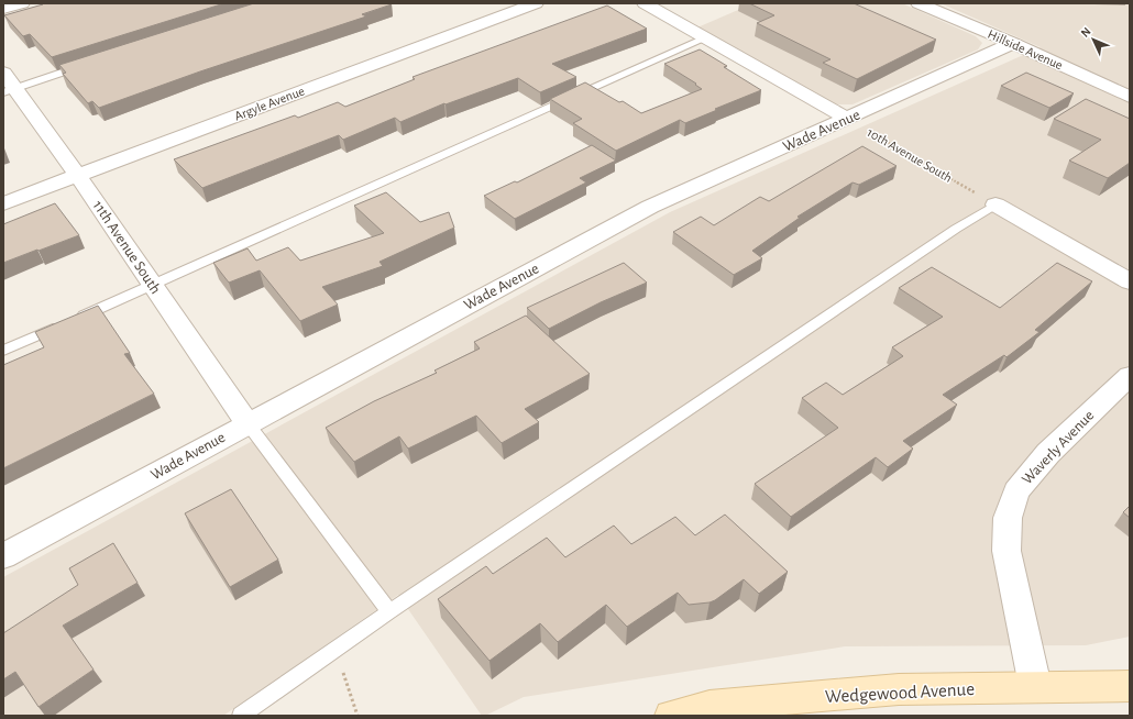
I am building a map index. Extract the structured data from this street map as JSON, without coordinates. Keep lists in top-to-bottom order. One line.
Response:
{"streets":{"main road":["Wedgewood Avenue"],"street":["Hillside Avenue","Argyle Avenue","Wade Avenue","11th Avenue South","Waverly Avenue"],"path":["10th Avenue South"]},"crossings":[["Hillside Avenue","Wade Avenue"],["Argyle Avenue","11th Avenue South"],["Wade Avenue","10th Avenue South"],["Wade Avenue","11th Avenue South"],["Waverly Avenue","Wedgewood Avenue"]],"north":"top left"}
